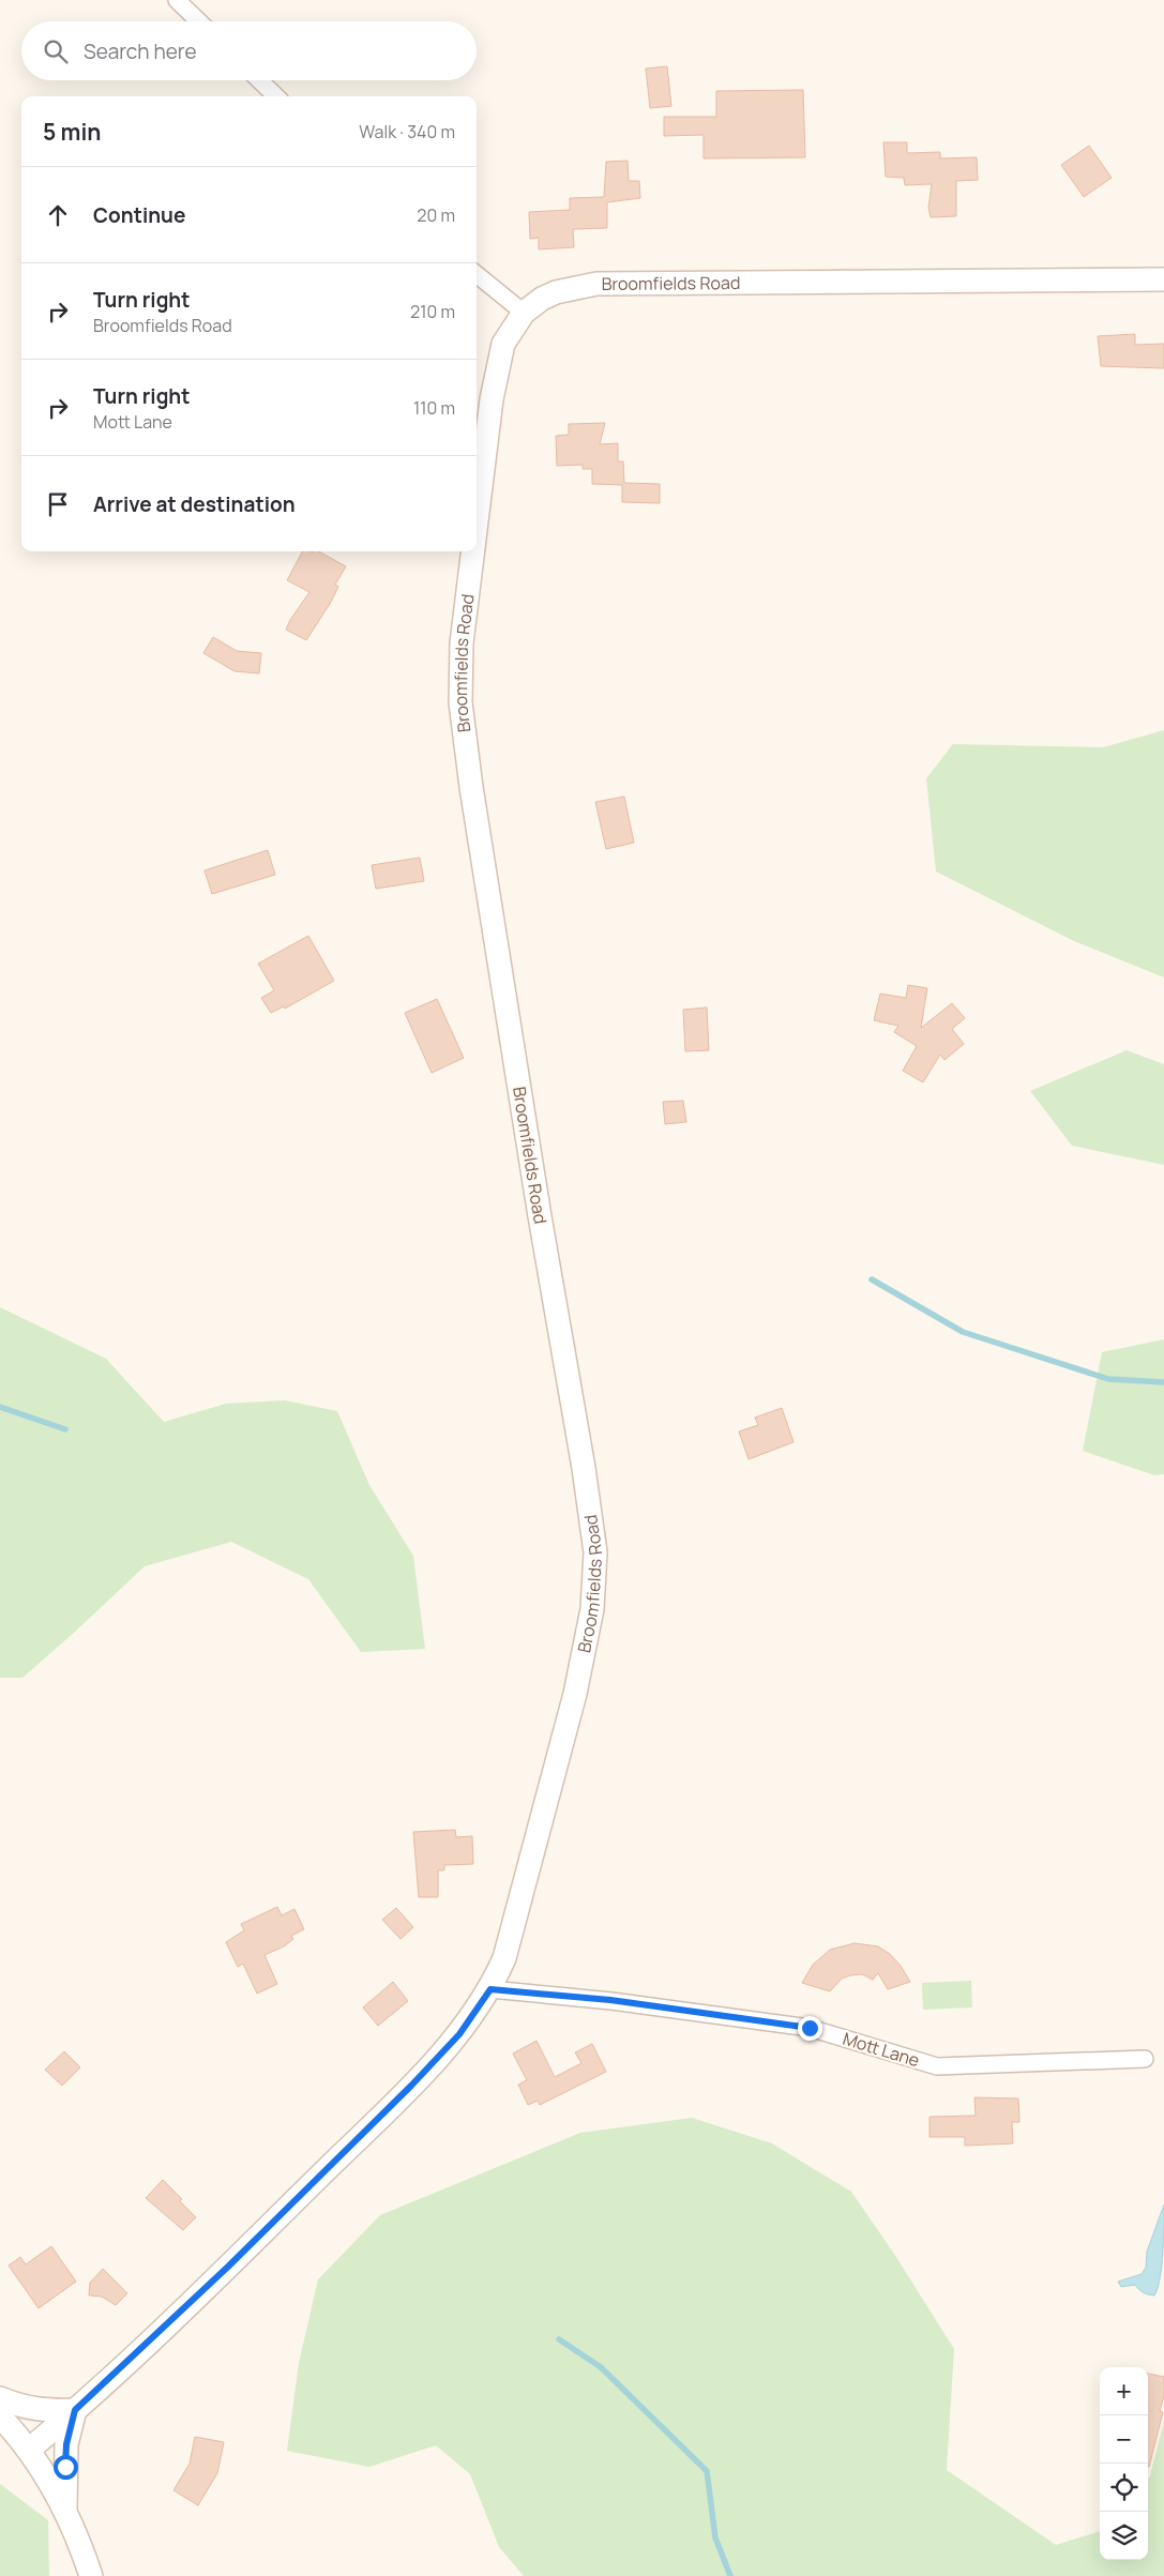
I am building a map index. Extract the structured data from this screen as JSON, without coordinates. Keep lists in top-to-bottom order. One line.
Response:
{"streets":{"street":["Broomfields Road","Mott Lane"]},"crossings":[["Broomfields Road","Mott Lane"]],"page":{"search":"Search here","heading":["5 min","Walk · 340 m"],"list":[["Continue","20 m"],["Turn right","Broomfields Road","210 m"],["Turn right","Mott Lane","110 m"],"Arrive at destination"],"map_buttons":["+","−"]}}
